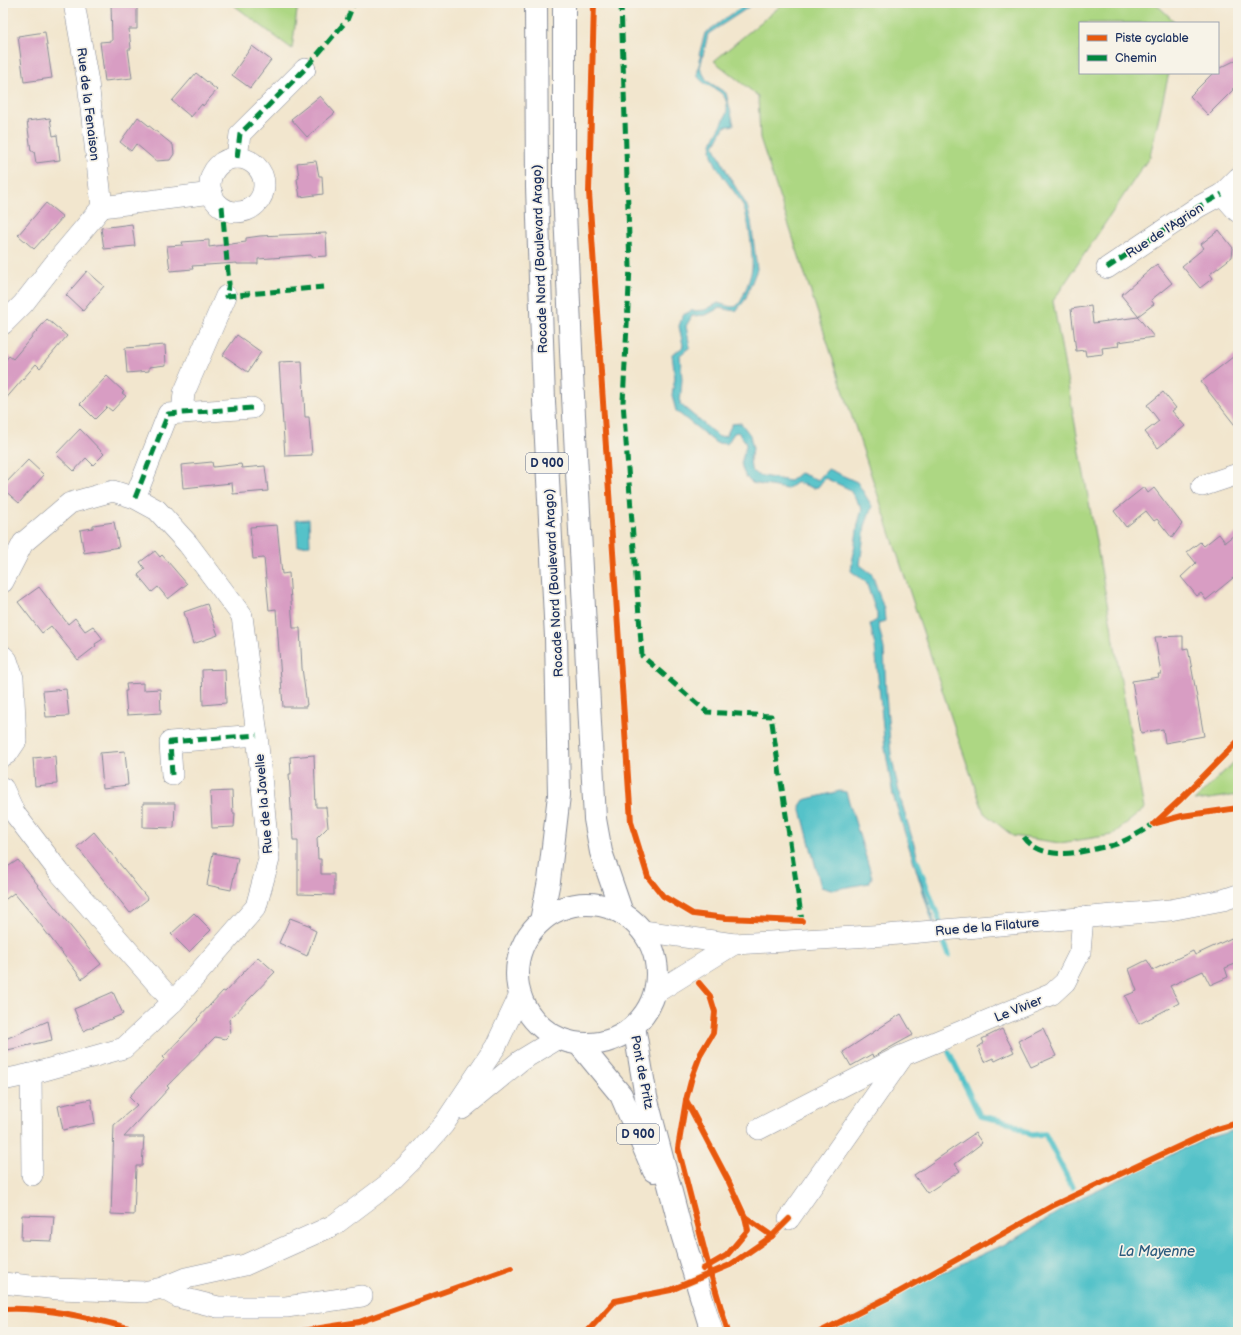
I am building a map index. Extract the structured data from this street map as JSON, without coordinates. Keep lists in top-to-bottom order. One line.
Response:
{"streets":{"main road":["Rocade Nord (Boulevard Arago)","D 900","Pont de Pritz"],"street":["Rue de la Fenaison","Rue de l'Agrion","Rue de la Javelle","Rue de la Filature","Le Vivier"]},"crossings":[["Rocade Nord (Boulevard Arago)","D 900"],["Rocade Nord (Boulevard Arago)","Rue de la Filature"],["Rocade Nord (Boulevard Arago)","Pont de Pritz"],["D 900","Rue de la Filature"],["D 900","Pont de Pritz"],["Rue de la Filature","Le Vivier"],["Rue de la Filature","Pont de Pritz"]],"water":["La Mayenne"],"legend":["Piste cyclable","Chemin"]}
